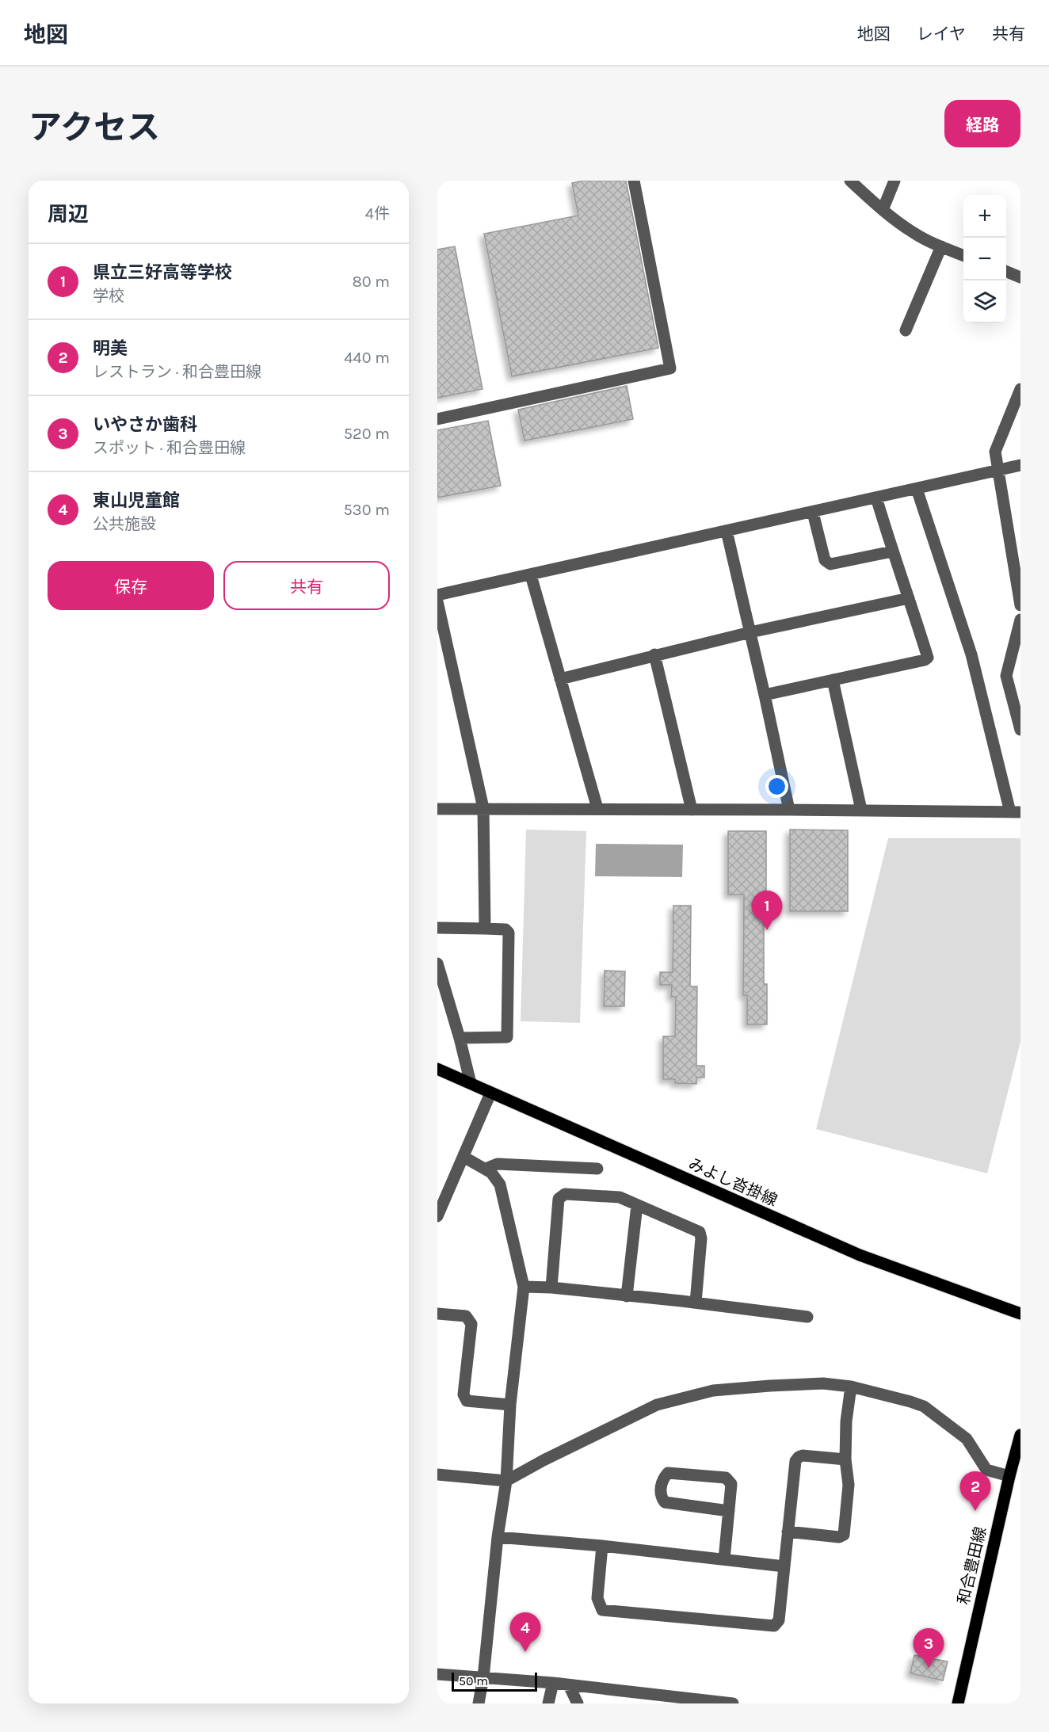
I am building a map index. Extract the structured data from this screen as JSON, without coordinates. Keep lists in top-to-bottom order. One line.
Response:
{"streets":{"main road":["みよし沓掛線","和合豊田線"]},"scale_bar":"50 m","page":{"header":"地図","nav":["地図","レイヤ","共有"],"title":"アクセス","buttons":["経路",["保存","共有"]],"heading":["周辺","4件"],"map_buttons":["+","−"],"list":[{"mark":"1","name":"県立三好高等学校","note":"学校","value":"80 m"},{"mark":"2","name":"明美","note":"レストラン · 和合豊田線","value":"440 m"},{"mark":"3","name":"いやさか歯科","note":"スポット · 和合豊田線","value":"520 m"},{"mark":"4","name":"東山児童館","note":"公共施設","value":"530 m"}],"pins":["1","2","4","3"],"scale":"50 m"}}
